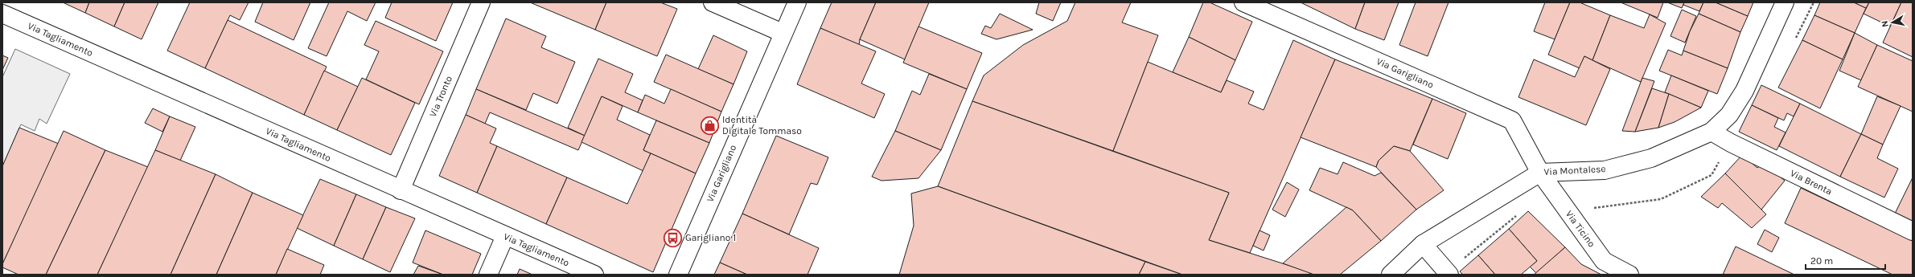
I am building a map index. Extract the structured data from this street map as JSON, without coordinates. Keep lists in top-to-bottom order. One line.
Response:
{"streets":{"street":["Via Tagliamento","Via Garigliano","Via Tronto","Via Montalese","Via Brenta","Via Ticino"]},"crossings":[["Via Tagliamento","Via Tronto"],["Via Garigliano","Via Montalese"],["Via Garigliano","Via Ticino"],["Via Montalese","Via Brenta"],["Via Montalese","Via Ticino"]],"places":{"shop":["Identità Digitale Tommaso"],"bus stop":["Garigliano 1"]},"scale_bar":"20 m","north":"left"}
